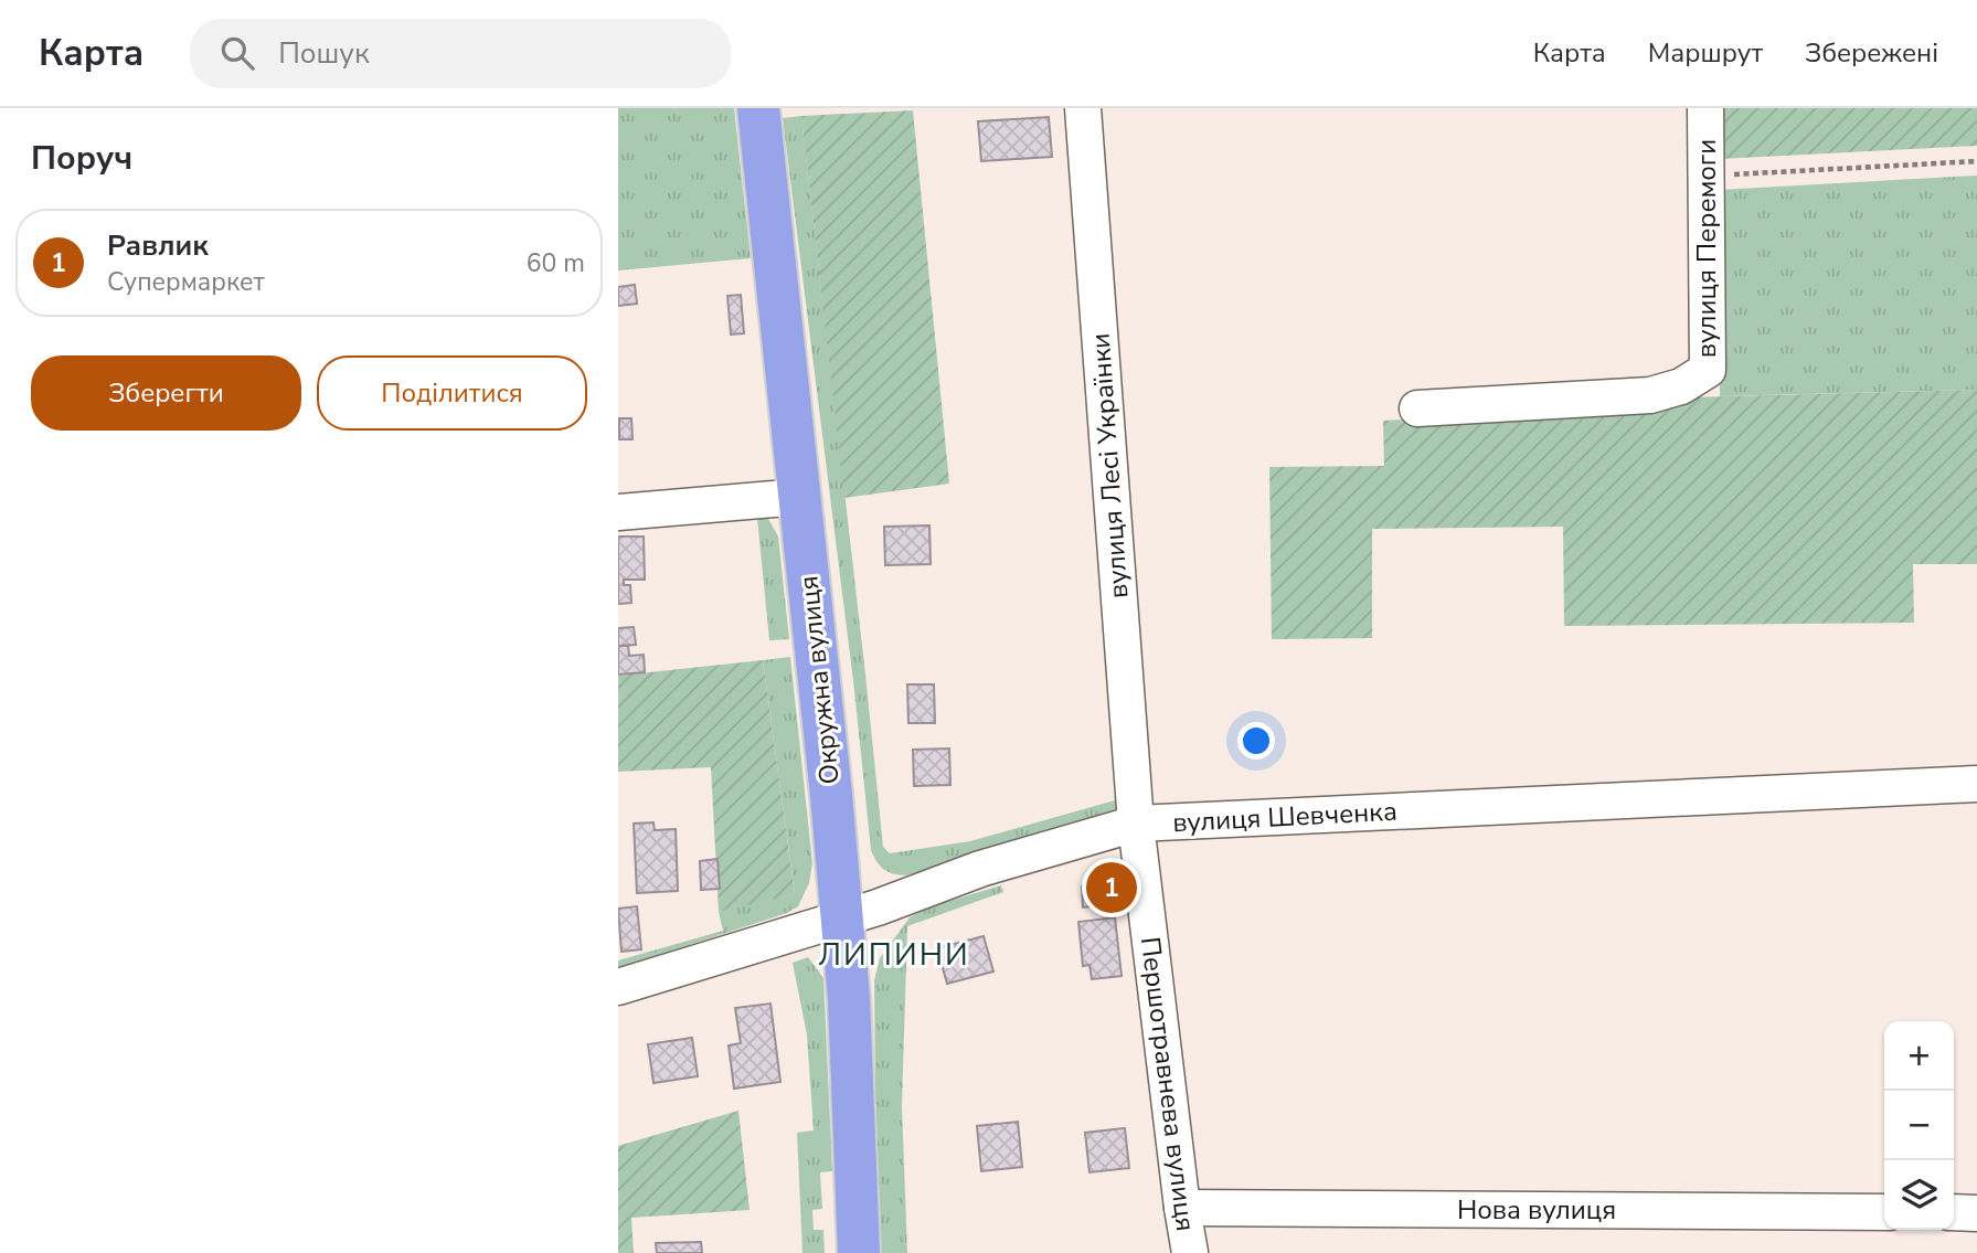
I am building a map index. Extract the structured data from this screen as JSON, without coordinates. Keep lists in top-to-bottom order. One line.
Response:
{"streets":{"highway":["Окружна вулиця"],"street":["вулиця Перемоги","вулиця Лесі Українки","вулиця Шевченка","Першотравнева вулиця","Нова вулиця"]},"crossings":[["вулиця Лесі Українки","вулиця Шевченка"],["вулиця Лесі Українки","Першотравнева вулиця"],["Окружна вулиця","вулиця Шевченка"],["вулиця Шевченка","Першотравнева вулиця"],["Першотравнева вулиця","Нова вулиця"]],"districts":["ЛИПИНИ"],"page":{"header":"Карта","search":"Пошук","nav":["Карта","Маршрут","Збережені"],"heading":"Поруч","list":[{"mark":"1","name":"Равлик","note":"Супермаркет","value":"60 m"}],"buttons":["Зберегти","Поділитися"],"pins":"1","map_buttons":["+","−"]}}
